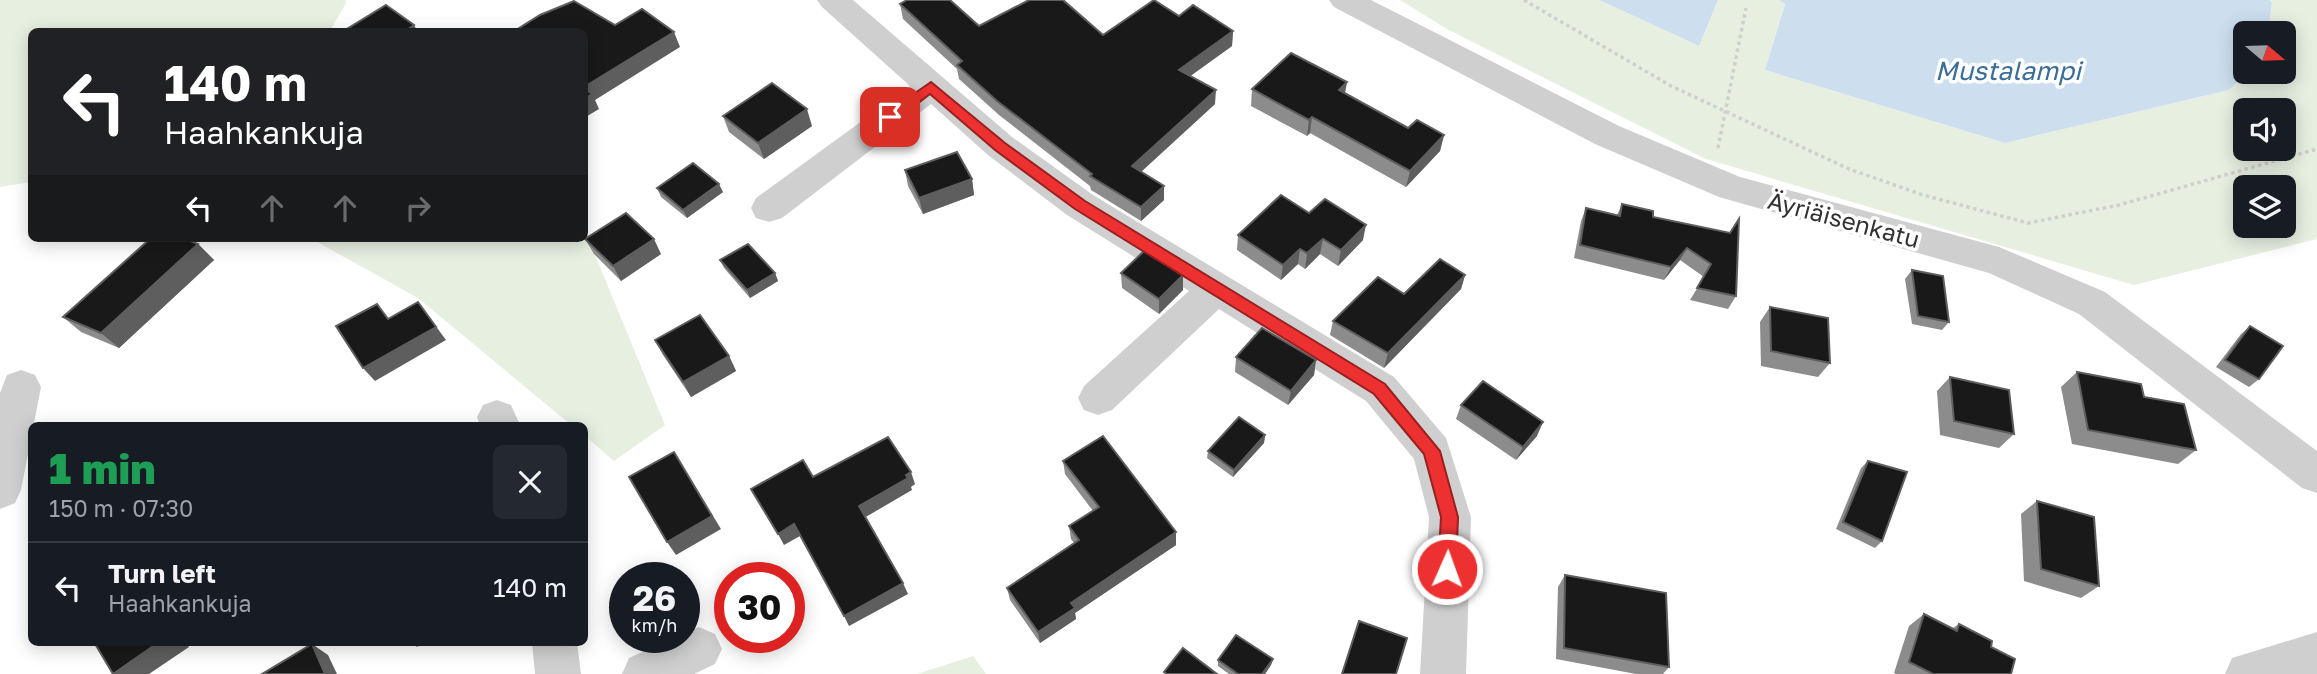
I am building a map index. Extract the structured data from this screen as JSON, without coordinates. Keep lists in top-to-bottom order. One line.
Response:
{"streets":{"street":["Äyriäisenkatu"]},"water":["Mustalampi"],"north":"right","page":{"turn":["140 m","Haahkankuja"],"heading":["1 min","150 m · 07:30"],"list":[{"name":"Turn left","note":"Haahkankuja","value":"140 m"}],"speed":"26 km/h","limit":"30"}}
